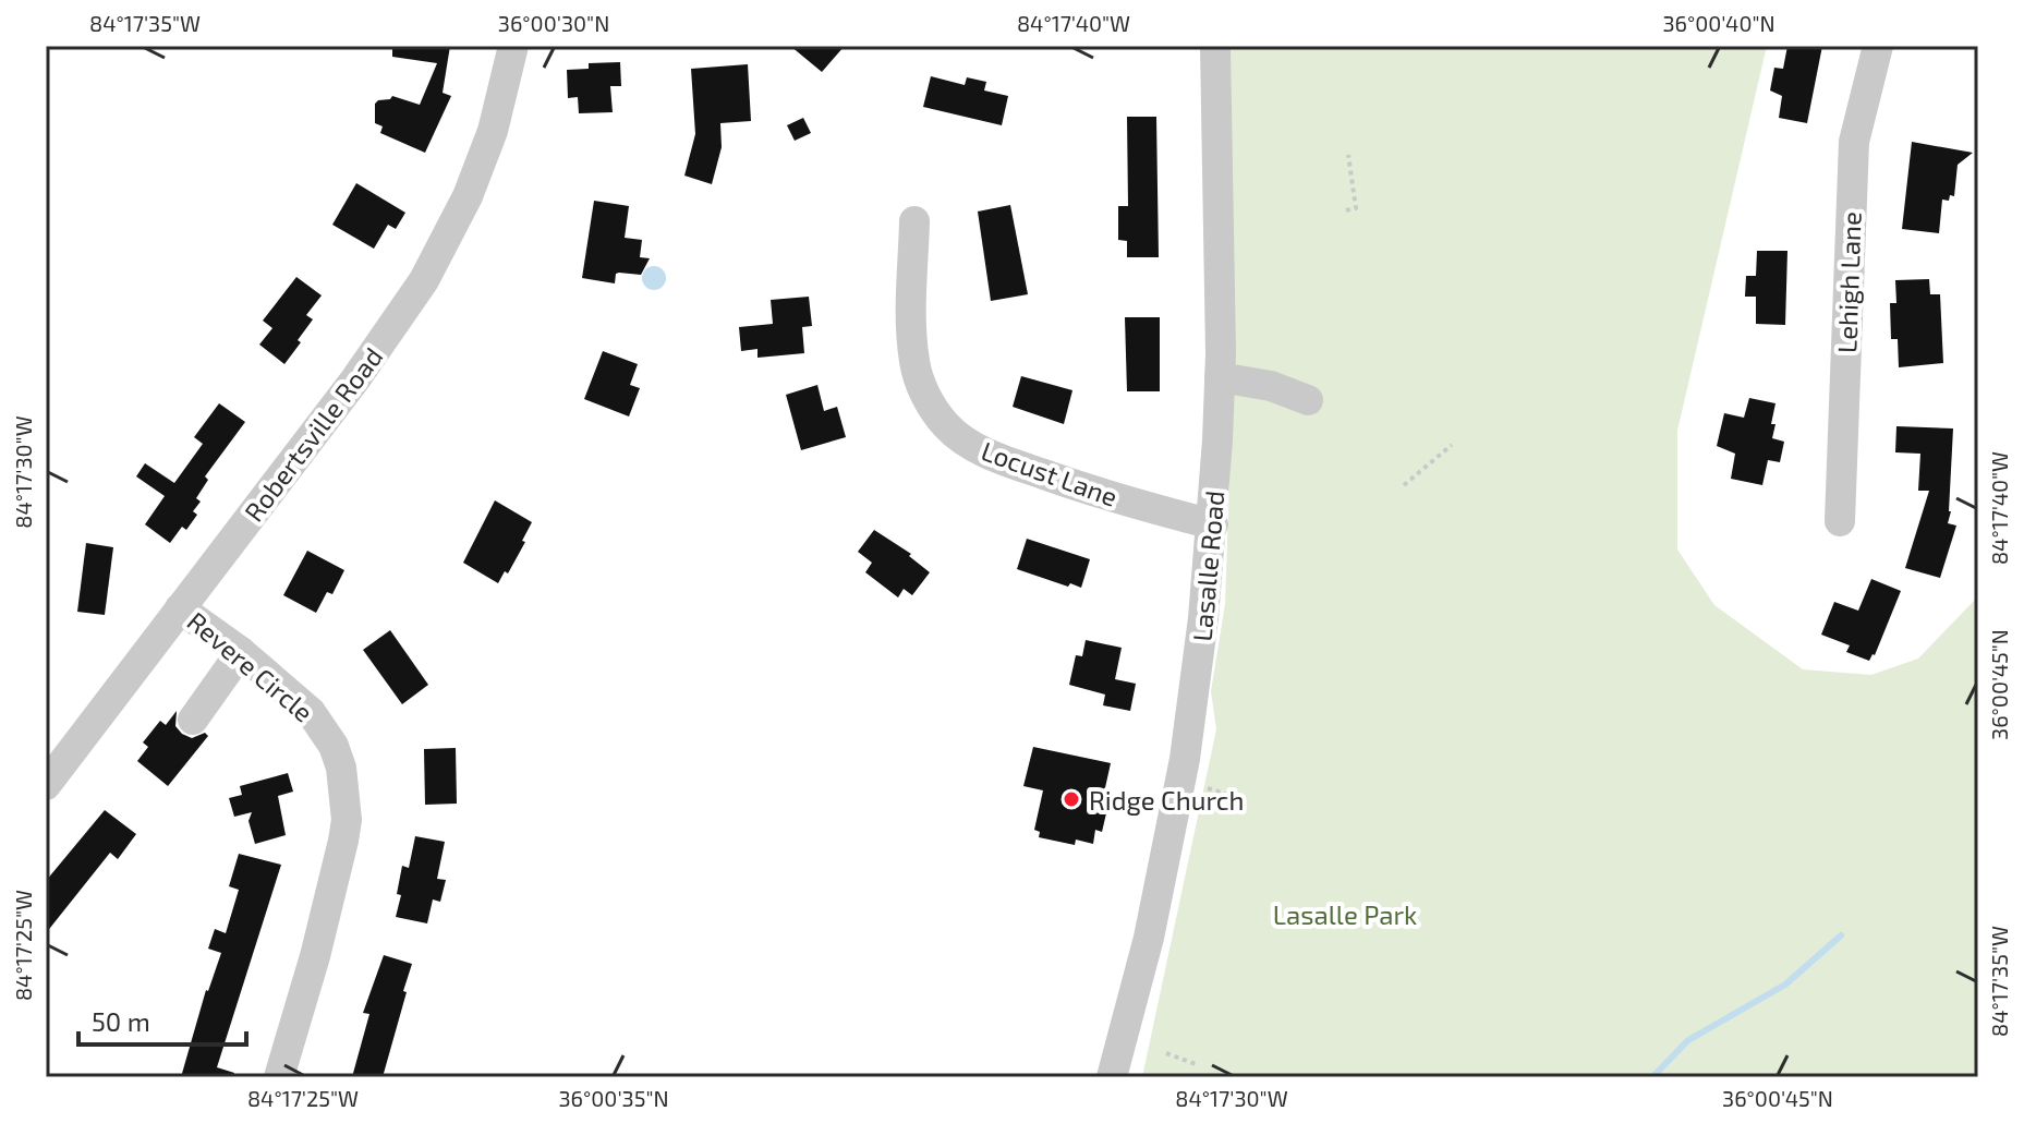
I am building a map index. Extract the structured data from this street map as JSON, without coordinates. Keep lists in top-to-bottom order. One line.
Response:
{"streets":{"street":["Lehigh Lane","Robertsville Road","Locust Lane","Lasalle Road","Revere Circle"]},"crossings":[["Robertsville Road","Revere Circle"],["Locust Lane","Lasalle Road"]],"parks":["Lasalle Park"],"places":["Ridge Church"],"scale_bar":"50 m","coordinates":["84°17'35\"W","36°00'30\"N","84°17'40\"W","36°00'40\"N","84°17'30\"W","36°00'45\"N","84°17'25\"W","36°00'35\"N"]}
